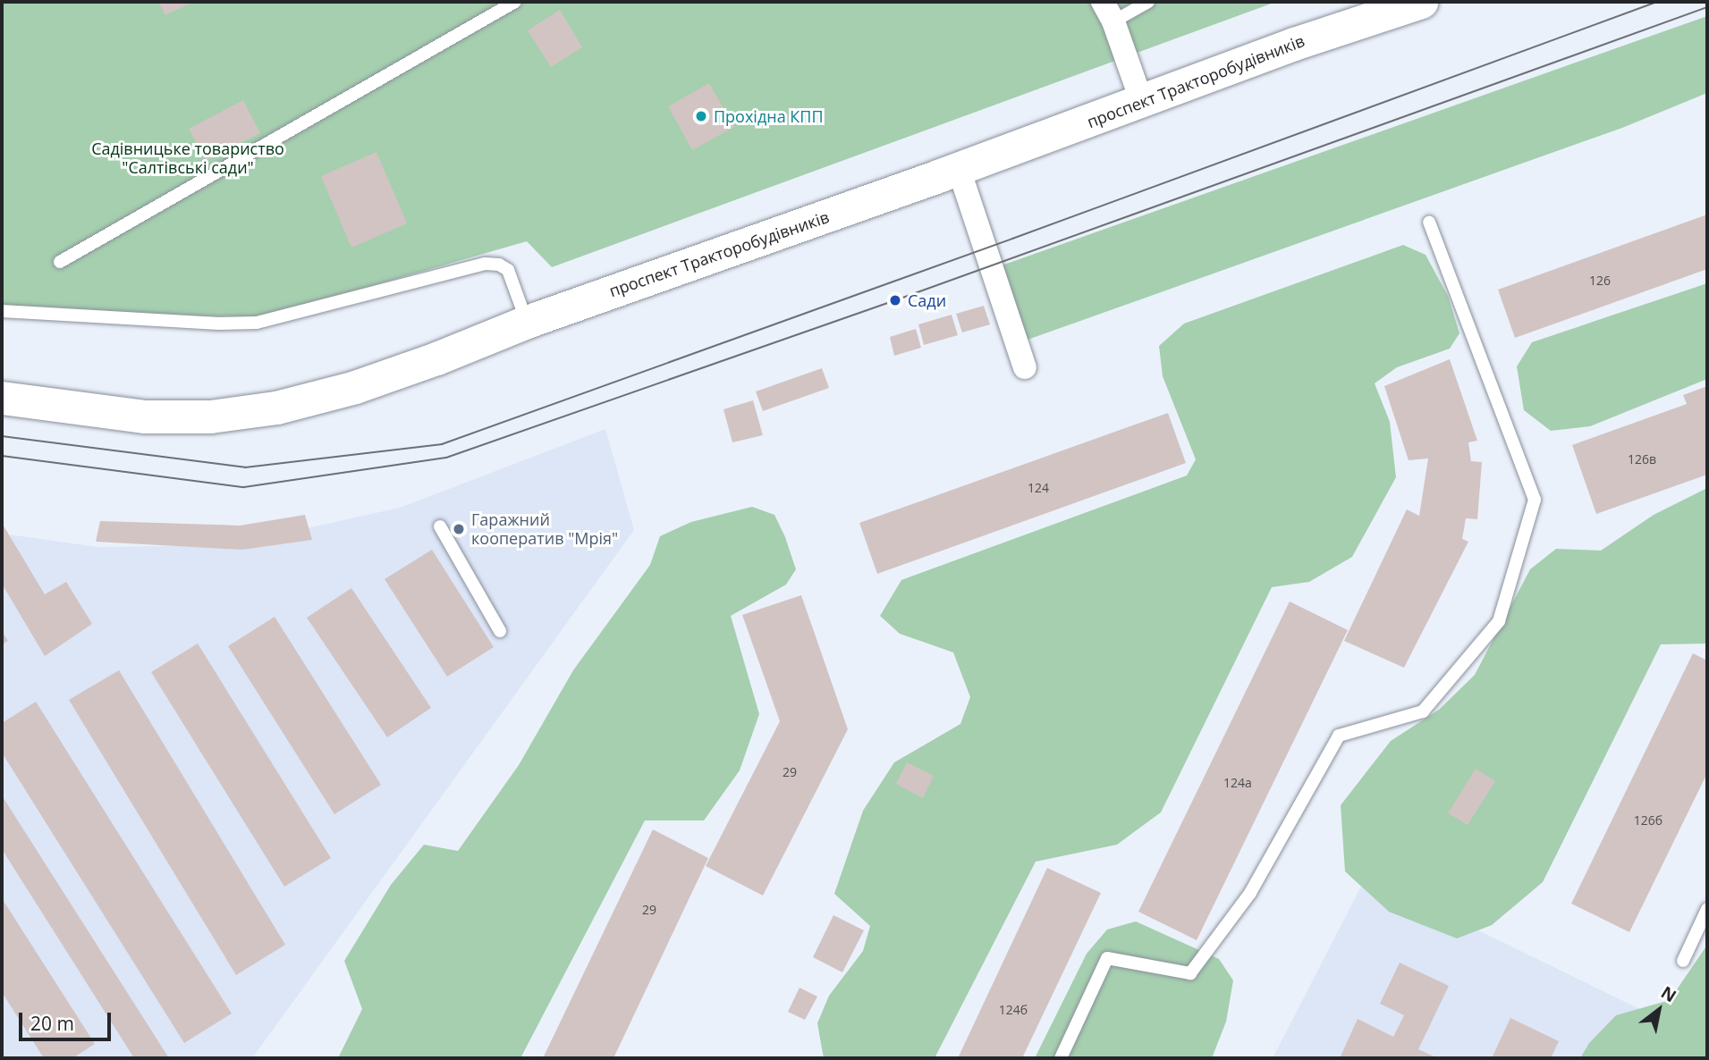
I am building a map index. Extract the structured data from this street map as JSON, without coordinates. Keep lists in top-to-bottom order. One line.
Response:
{"streets":{"main road":["проспект Тракторобудівників"]},"parks":["Садівницьке товариство \"Салтівські сади\""],"places":["Прохідна КПП","Сади","Гаражний кооператив \"Мрія\""],"house_numbers":["126","126в","124","29","124а","126б","29","124б"],"scale_bar":"20 m","north":"top right"}
